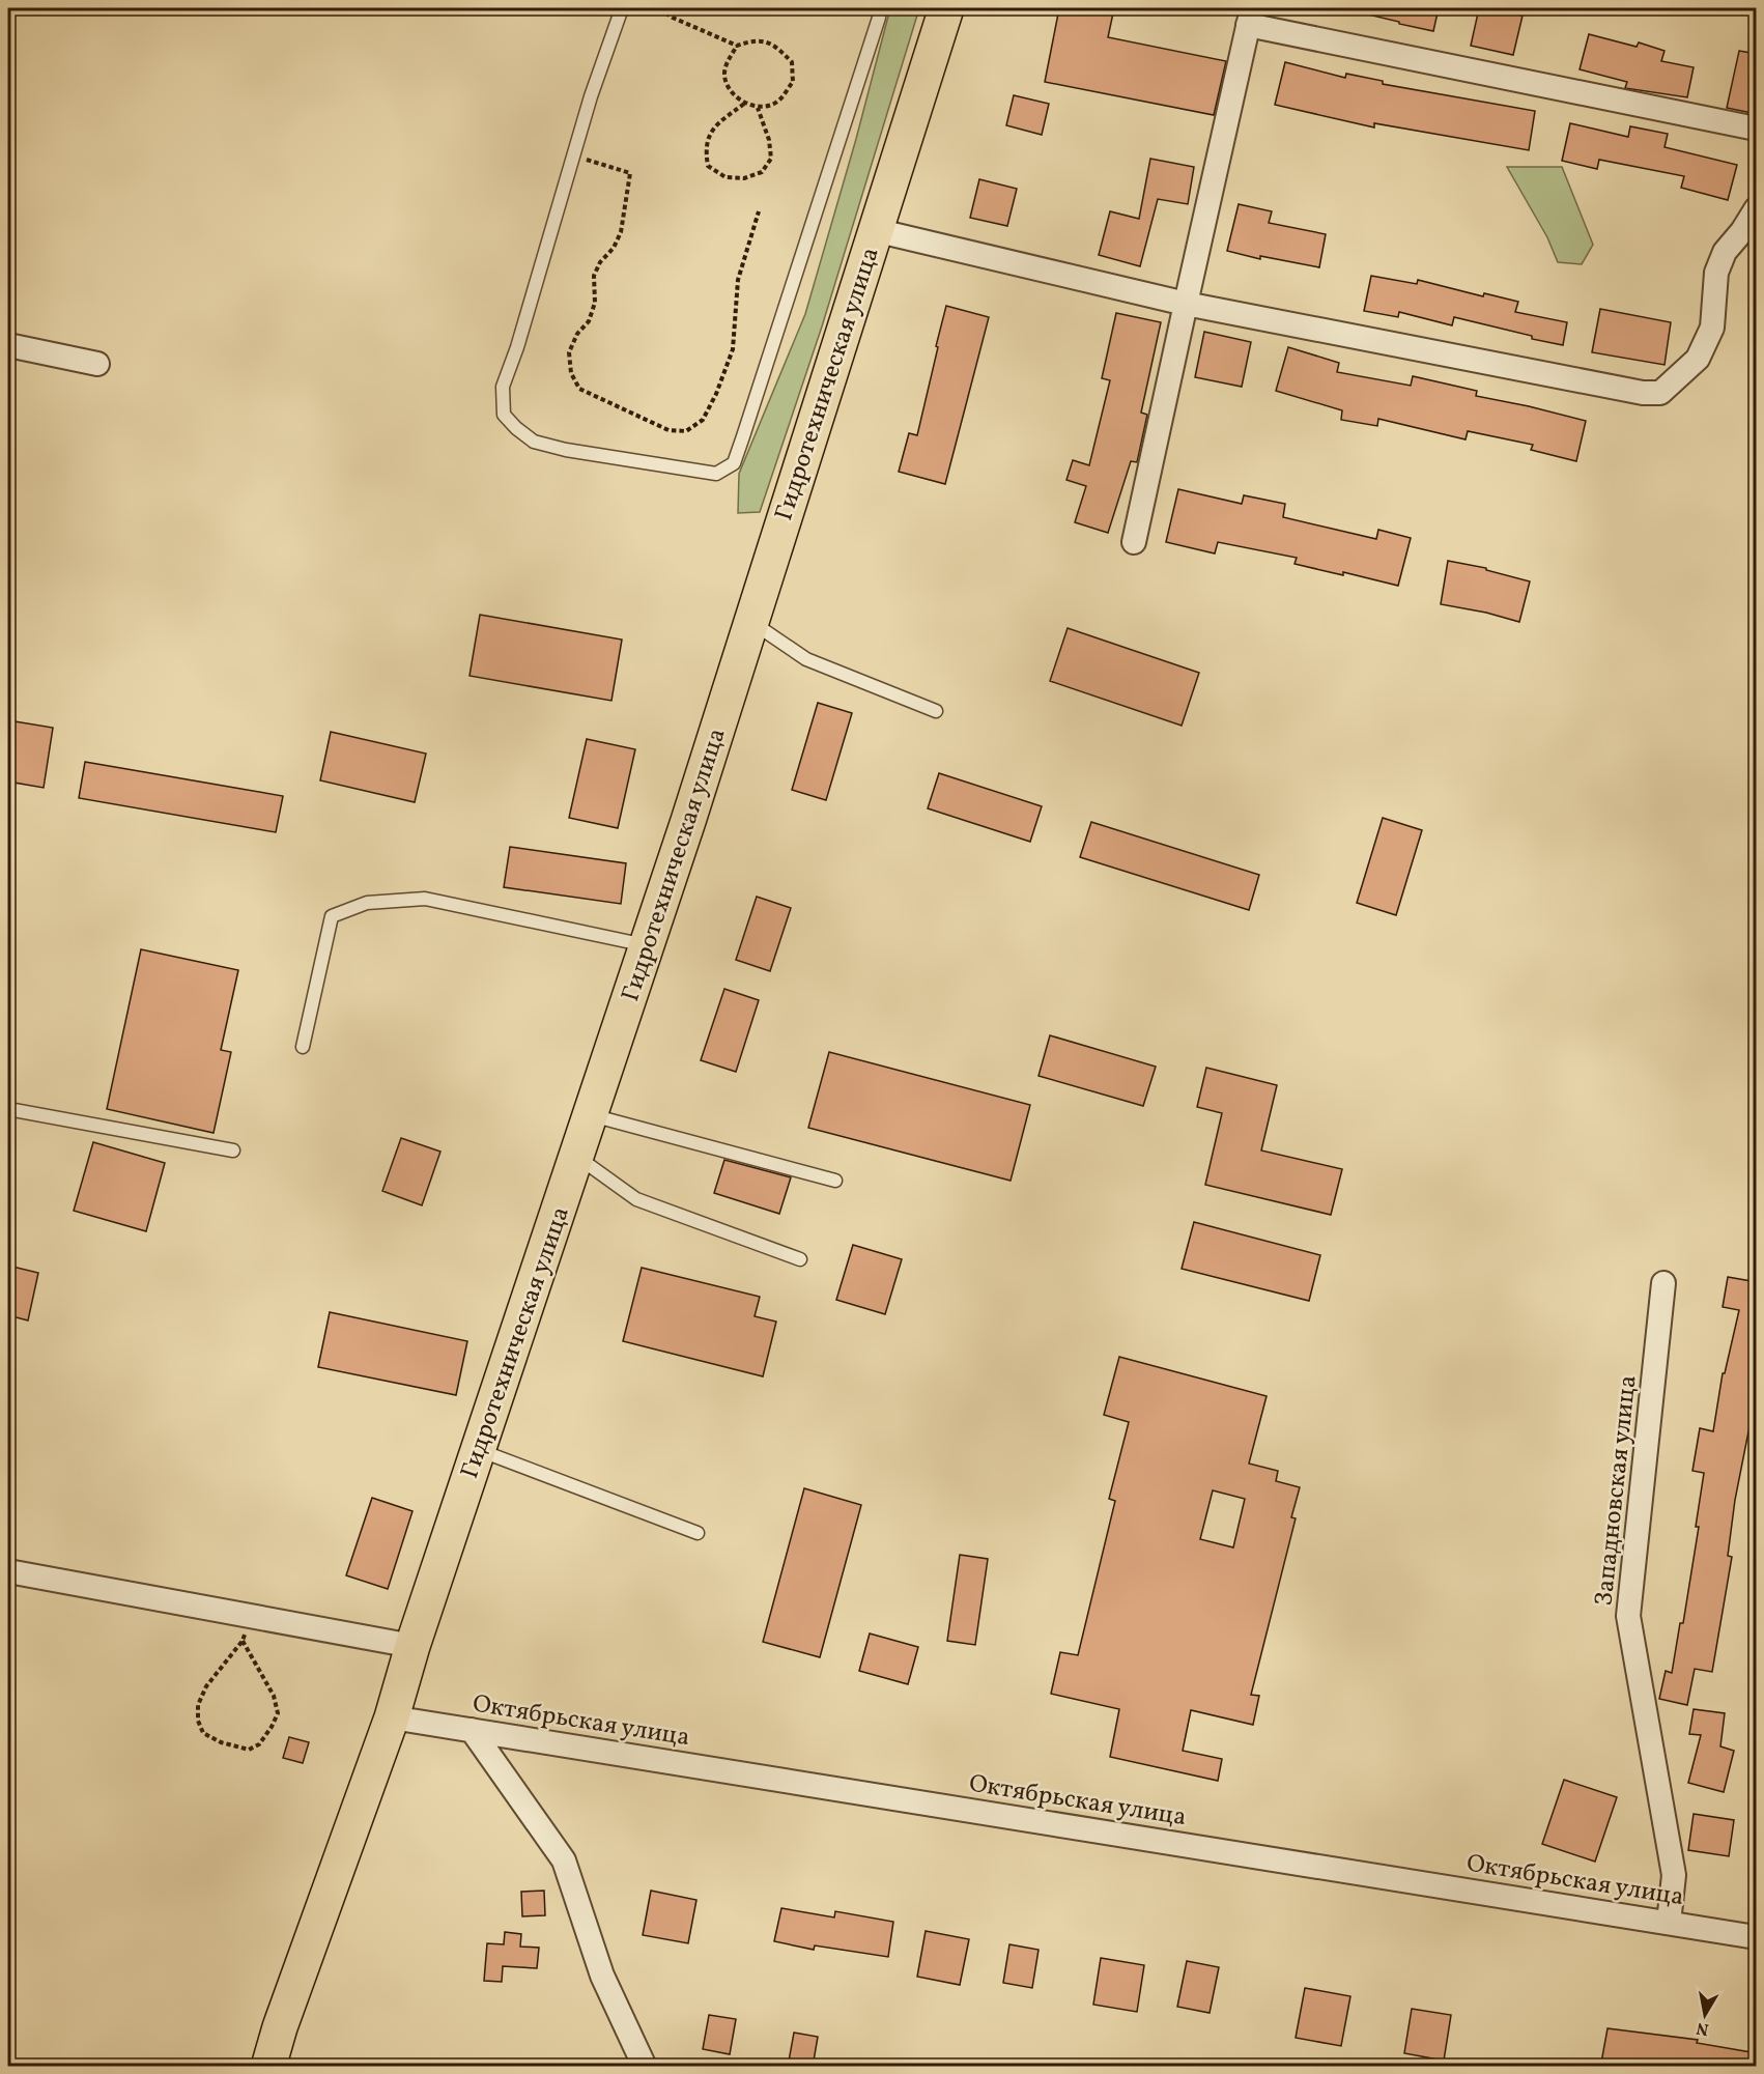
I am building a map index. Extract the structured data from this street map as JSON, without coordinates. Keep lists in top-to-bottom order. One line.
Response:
{"streets":{"main road":["Гидротехническая улица"],"street":["Западновская улица","Октябрьская улица"]},"crossings":[["Гидротехническая улица","Октябрьская улица"],["Западновская улица","Октябрьская улица"]],"north":"bottom"}
